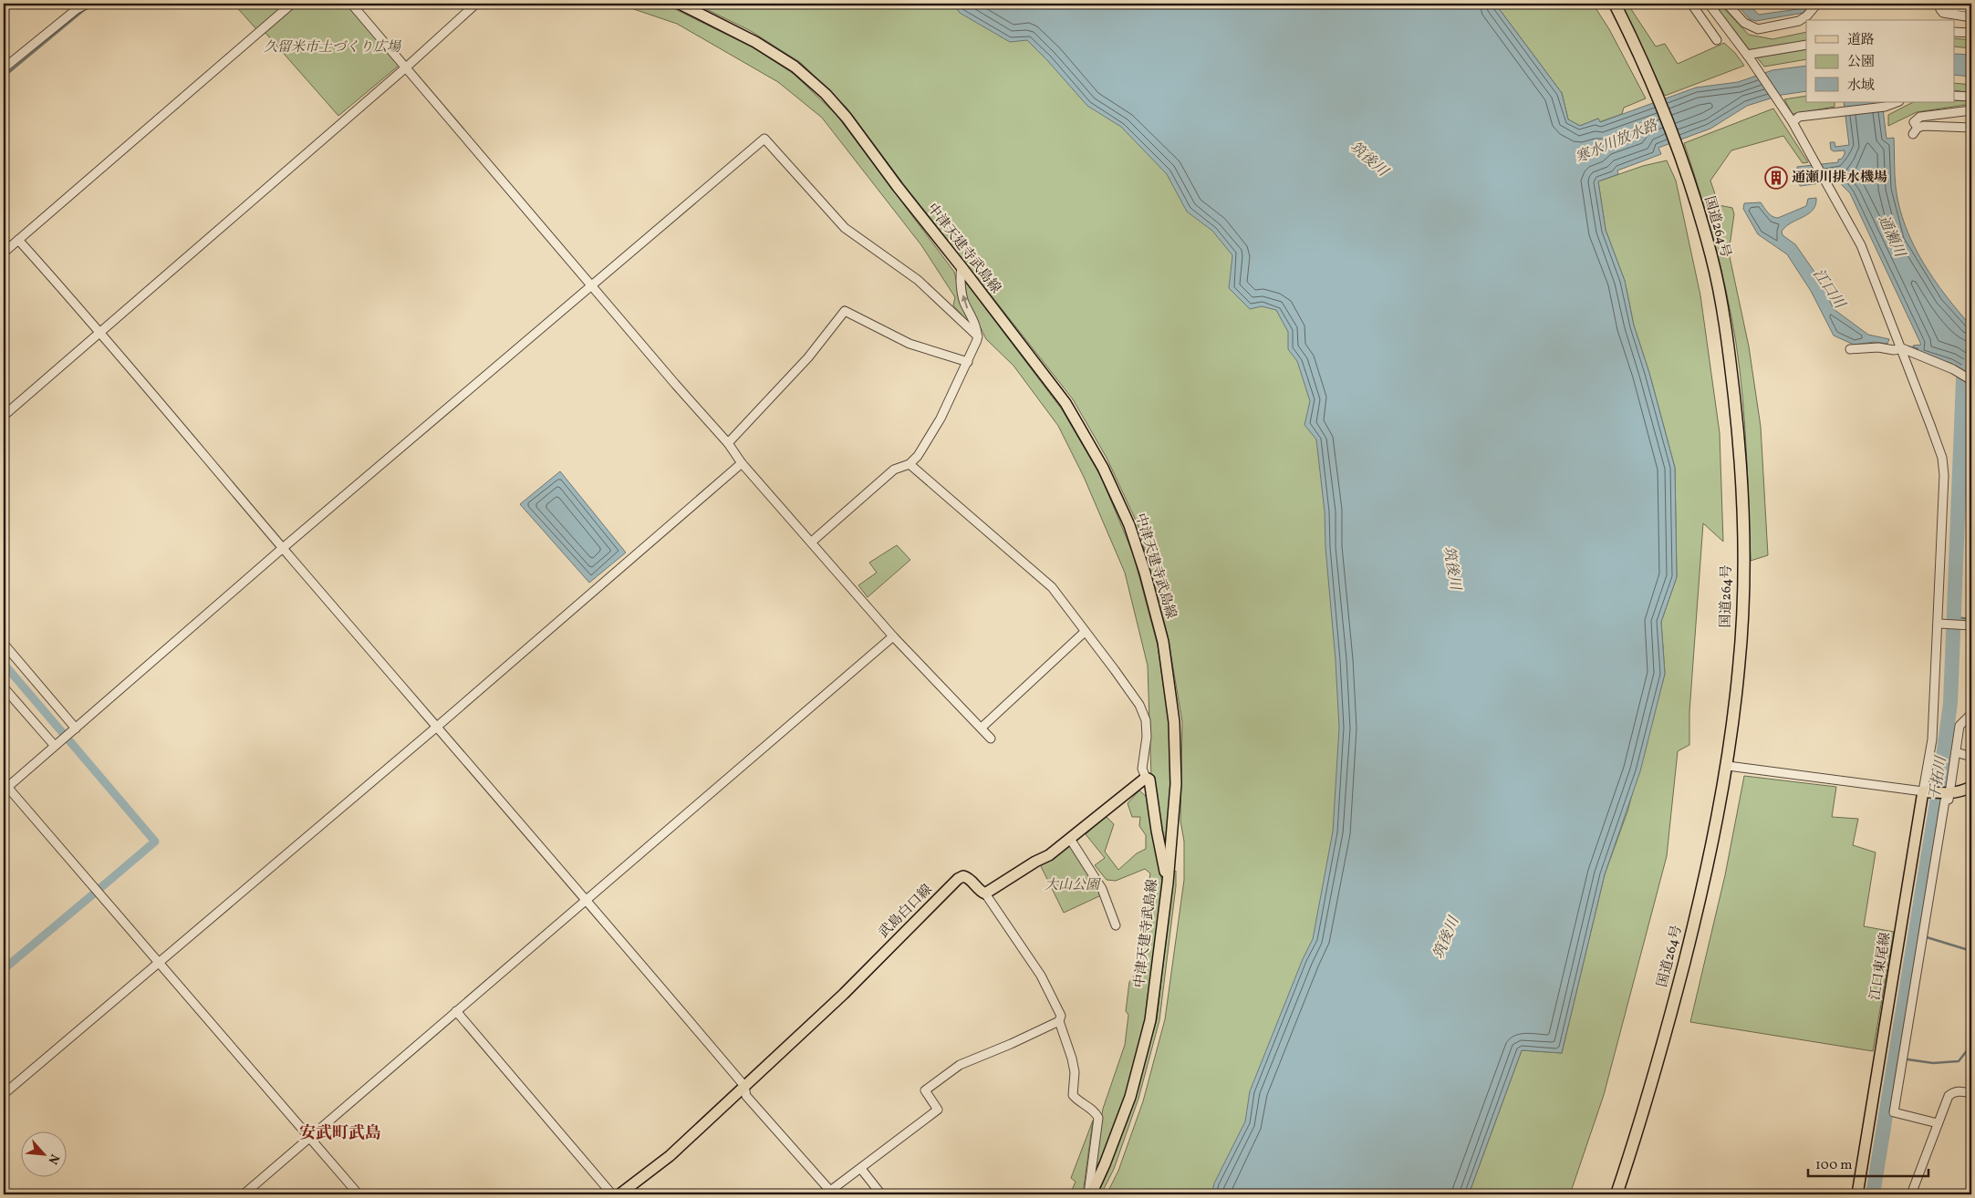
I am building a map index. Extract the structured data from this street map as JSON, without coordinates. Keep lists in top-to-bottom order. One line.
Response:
{"streets":{"highway":["国道264号"],"main road":["中津天建寺武島線","武島白口線","江口東尾線"]},"districts":["安武町武島"],"water":["寒水川放水路","筑後川","通瀬川","江口川","干拓川"],"parks":["久留米市土づくり広場","大山公園"],"places":{"building":["通瀬川排水機場"]},"legend":["道路","公園","水域"],"scale_bar":"100 m","north":"bottom right"}
